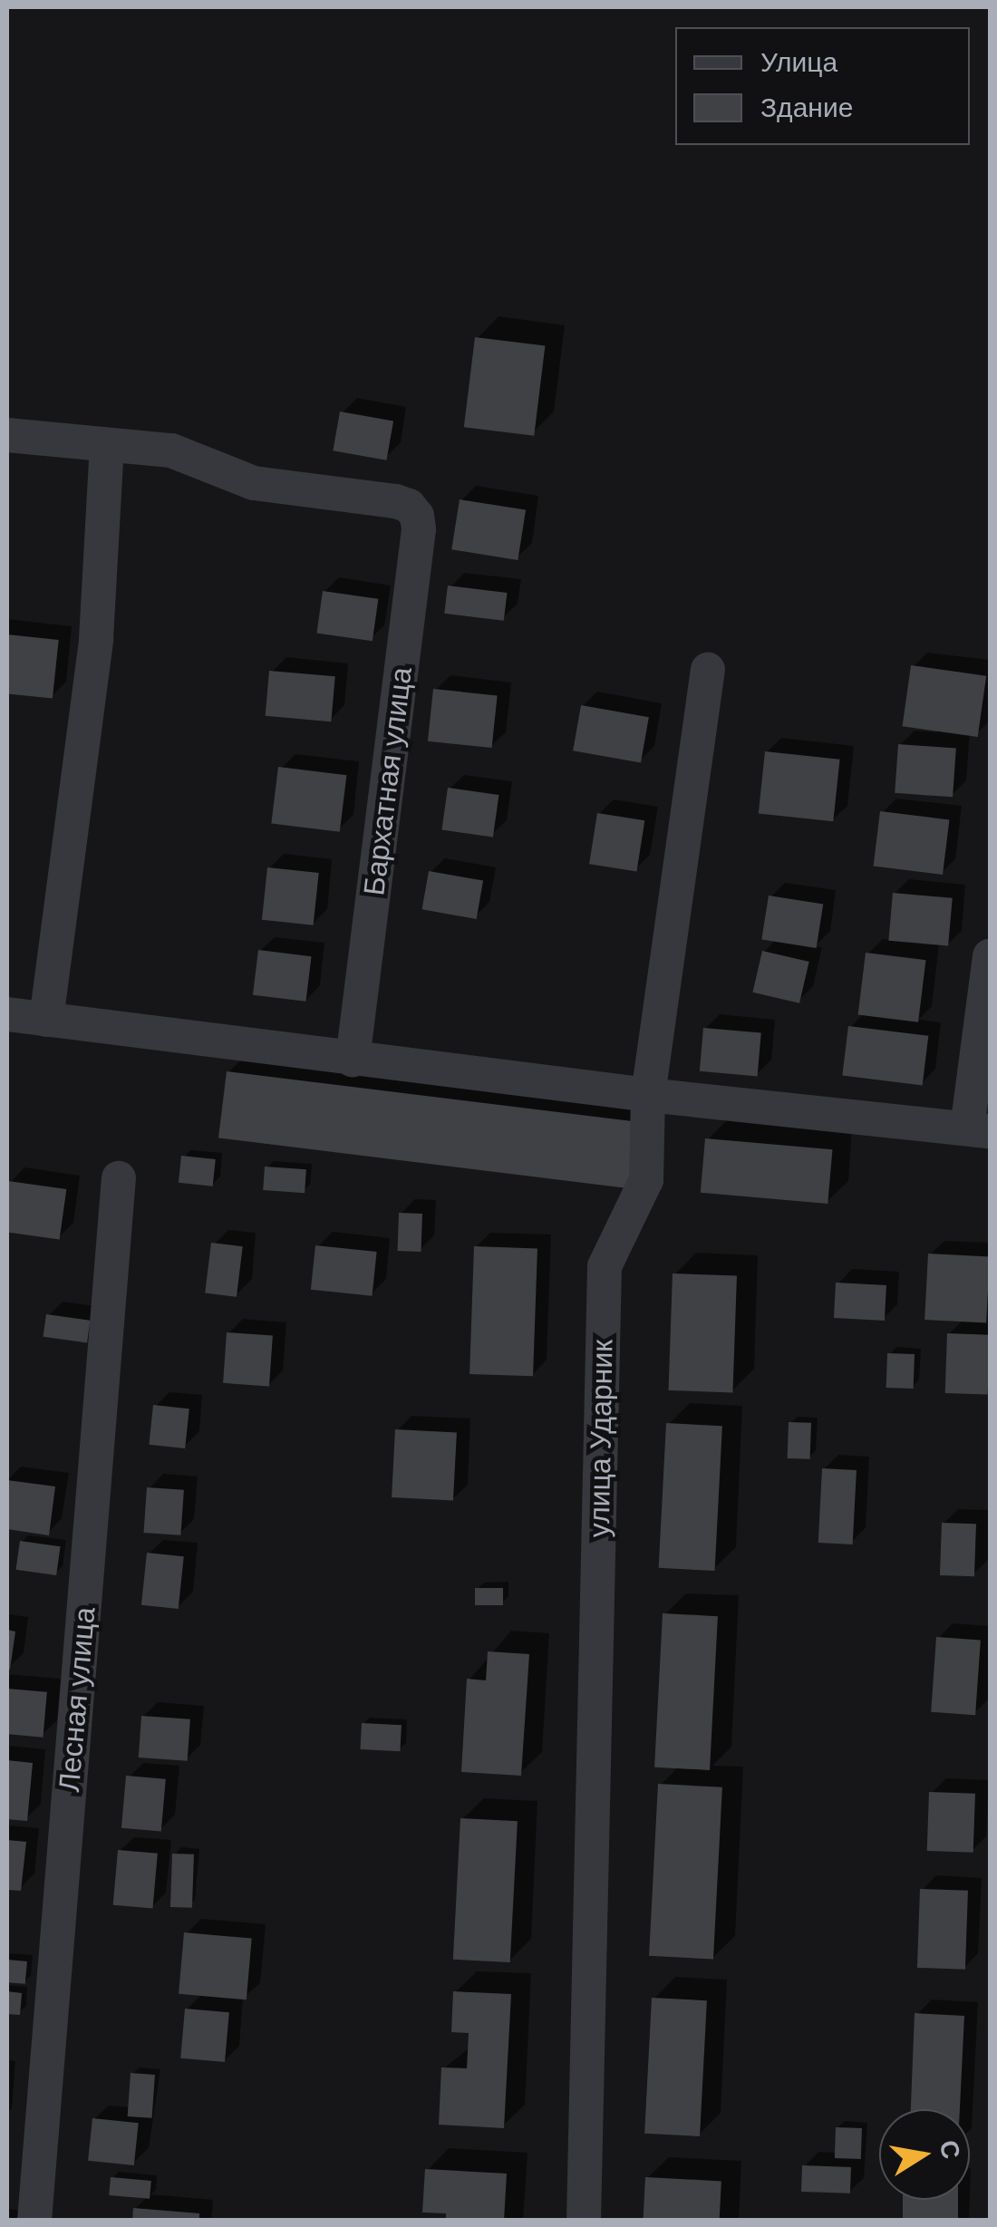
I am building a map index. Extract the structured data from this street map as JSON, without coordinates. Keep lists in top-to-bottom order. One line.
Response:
{"streets":{"street":["Бархатная улица","улица Ударник","Лесная улица"]},"legend":["Улица","Здание"],"north":"right"}
